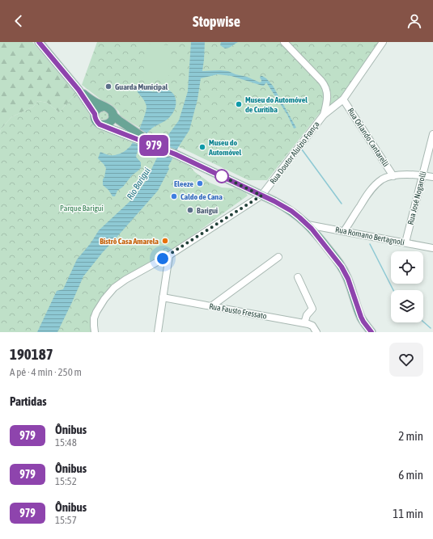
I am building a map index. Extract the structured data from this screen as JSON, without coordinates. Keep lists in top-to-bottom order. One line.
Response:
{"streets":{"street":["Rua Orlando Cantarelli","Rua Doutor Aluízio França","Rua José Nogarolli","Rua Romano Bertagnoli","Rua Fausto Fressato"]},"crossings":[["Rua Orlando Cantarelli","Rua Doutor Aluízio França"],["Rua José Nogarolli","Rua Romano Bertagnoli"]],"water":["Rio Barigui"],"parks":["Parque Barigui"],"places":["Guarda Municipal","Museu do Automóvel de Curitiba","Museu do Automóvel","Eleeze","Caldo de Cana","Barigui","Bistrô Casa Amarela"],"lines":["bus line 979"],"page":{"header":"Stopwise","on_map":"979","heading":[["190187","A pé · 4 min · 250 m"],"Partidas"],"list":[{"mark":"979","name":"Ônibus","note":"15:48","value":"2 min"},{"mark":"979","name":"Ônibus","note":"15:52","value":"6 min"},{"mark":"979","name":"Ônibus","note":"15:57","value":"11 min"}]}}
